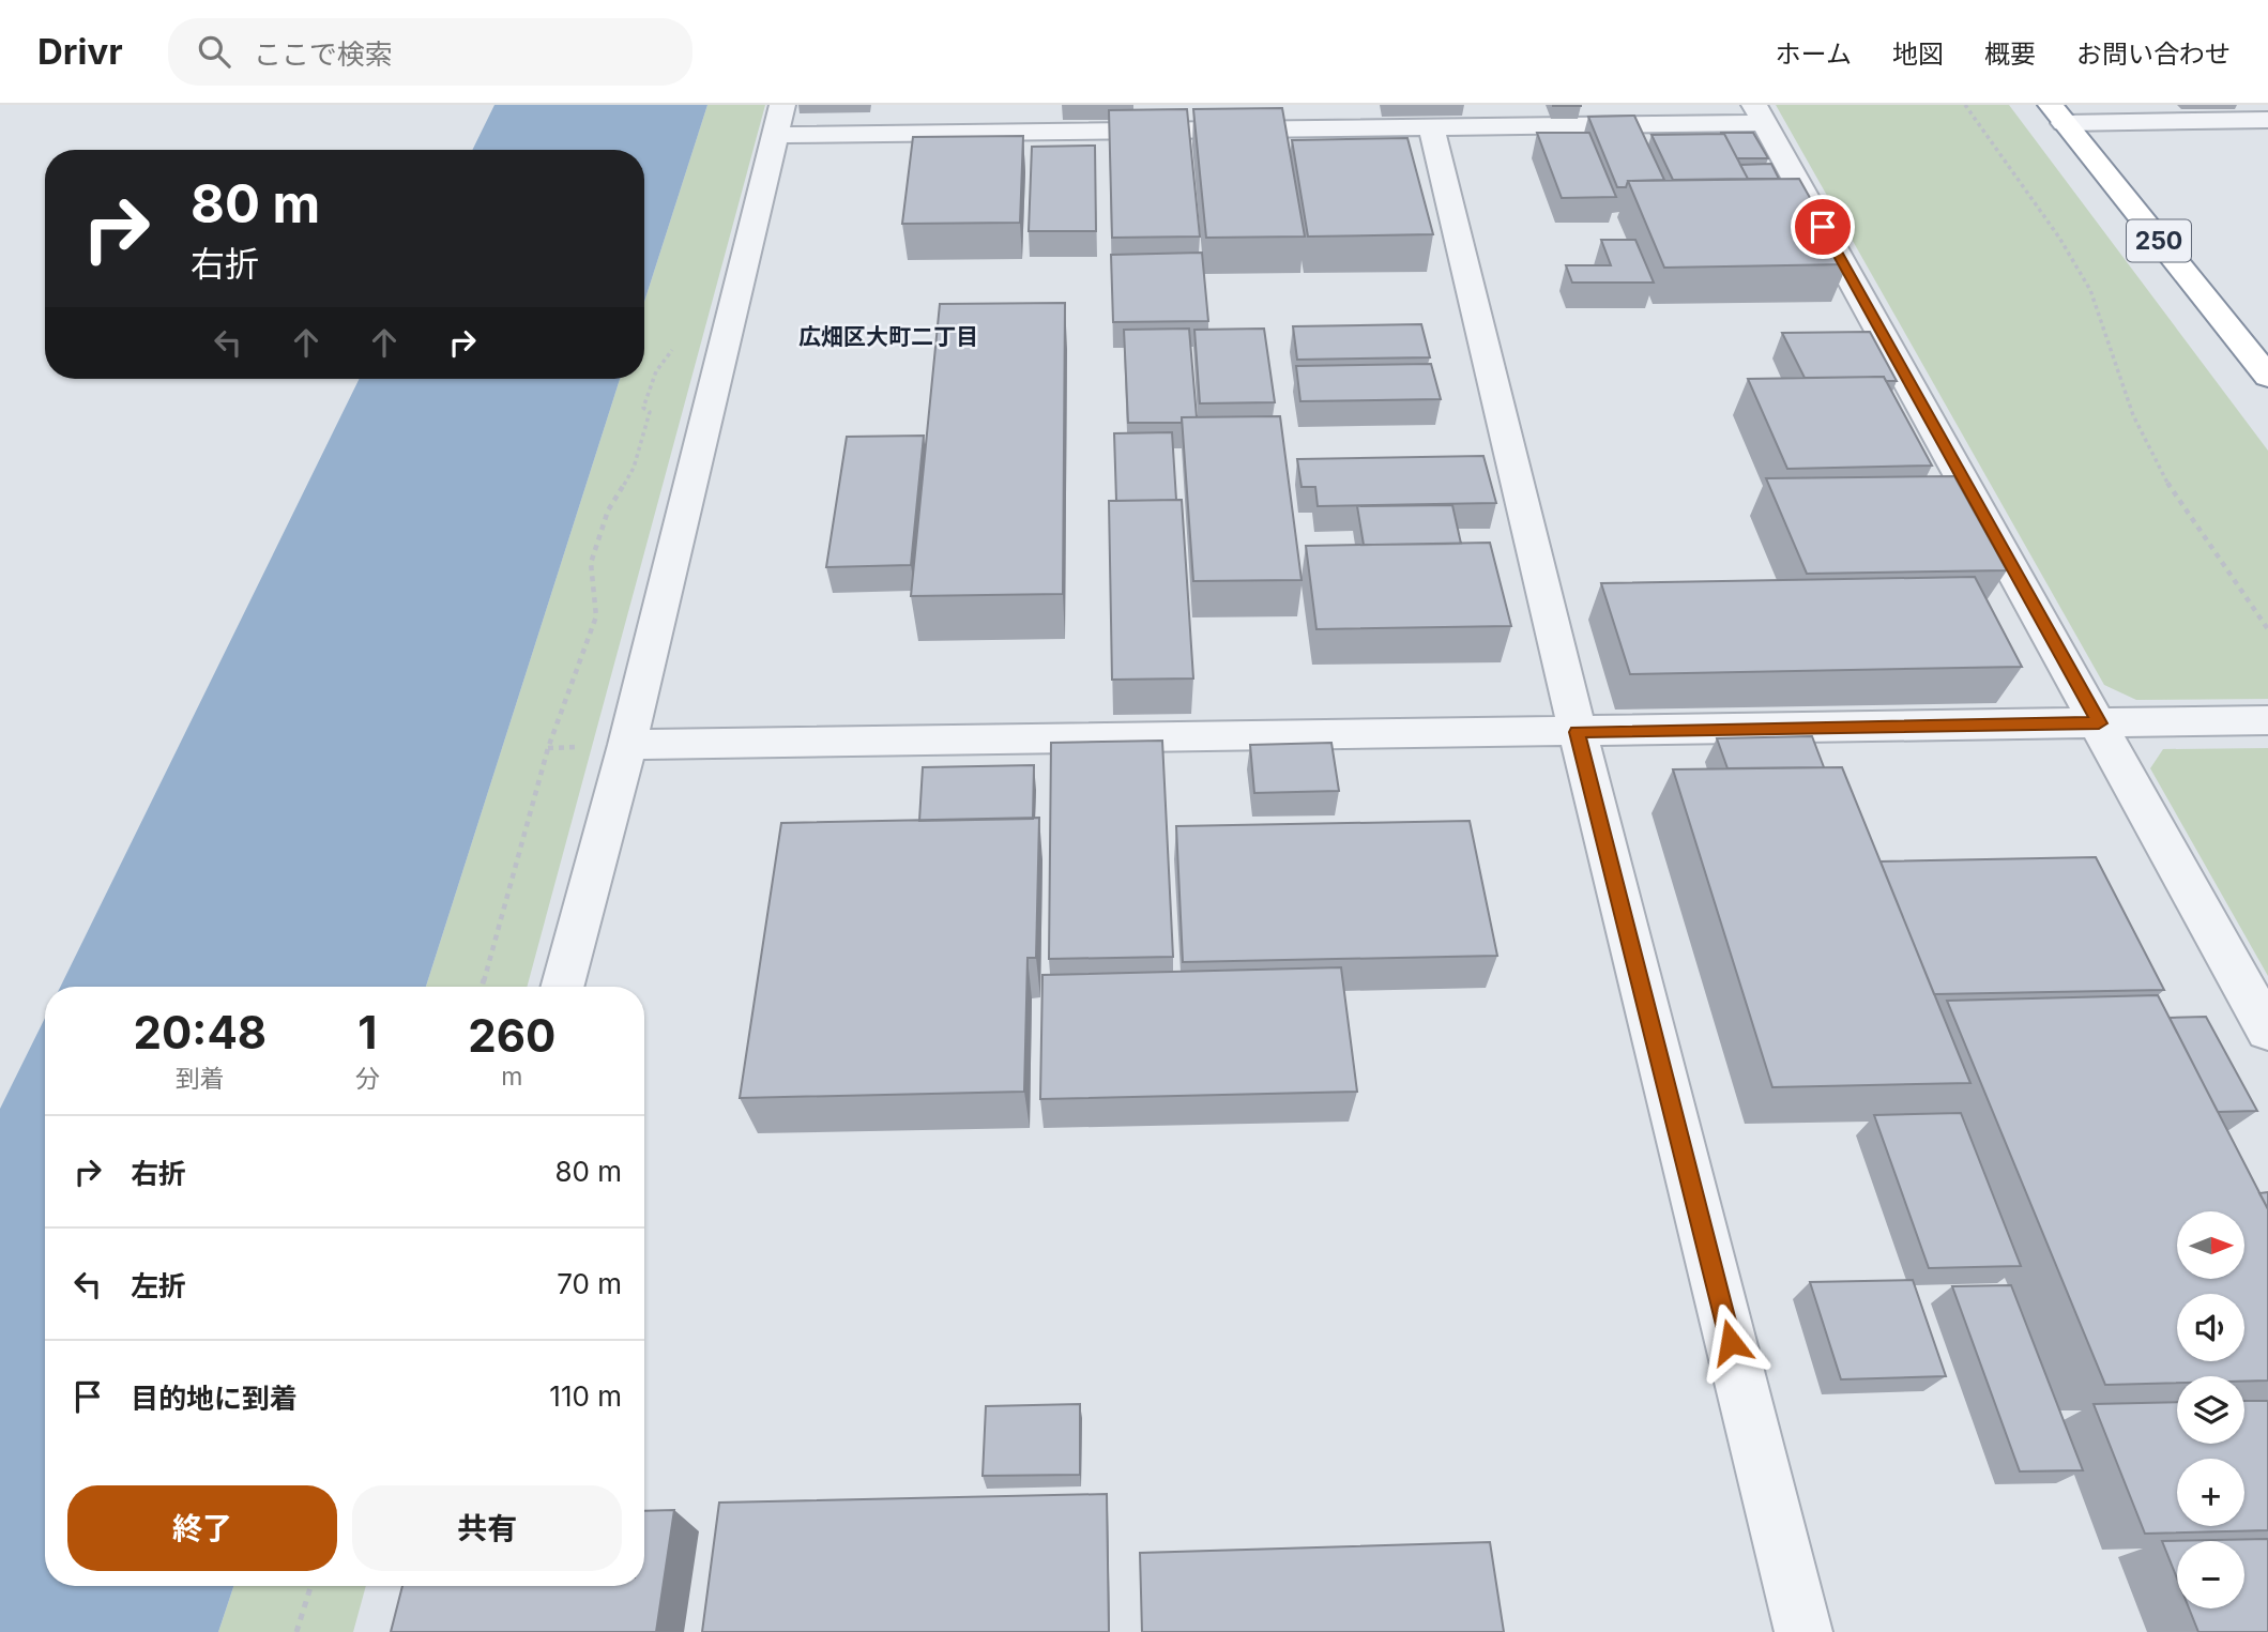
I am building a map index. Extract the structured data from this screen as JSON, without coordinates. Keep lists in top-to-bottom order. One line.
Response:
{"streets":{"highway":["250"]},"districts":["広畑区大町二丁目"],"north":"right","page":{"header":"Drivr","search":"ここで検索","nav":["ホーム","地図","概要","お問い合わせ"],"turn":["80 m","右折"],"eta":["20:48","到着","1","分","260","m"],"list":[{"name":"右折","value":"80 m"},{"name":"左折","value":"70 m"},{"name":"目的地に到着","value":"110 m"}],"map_buttons":["+","−"],"buttons":["終了","共有"]}}
